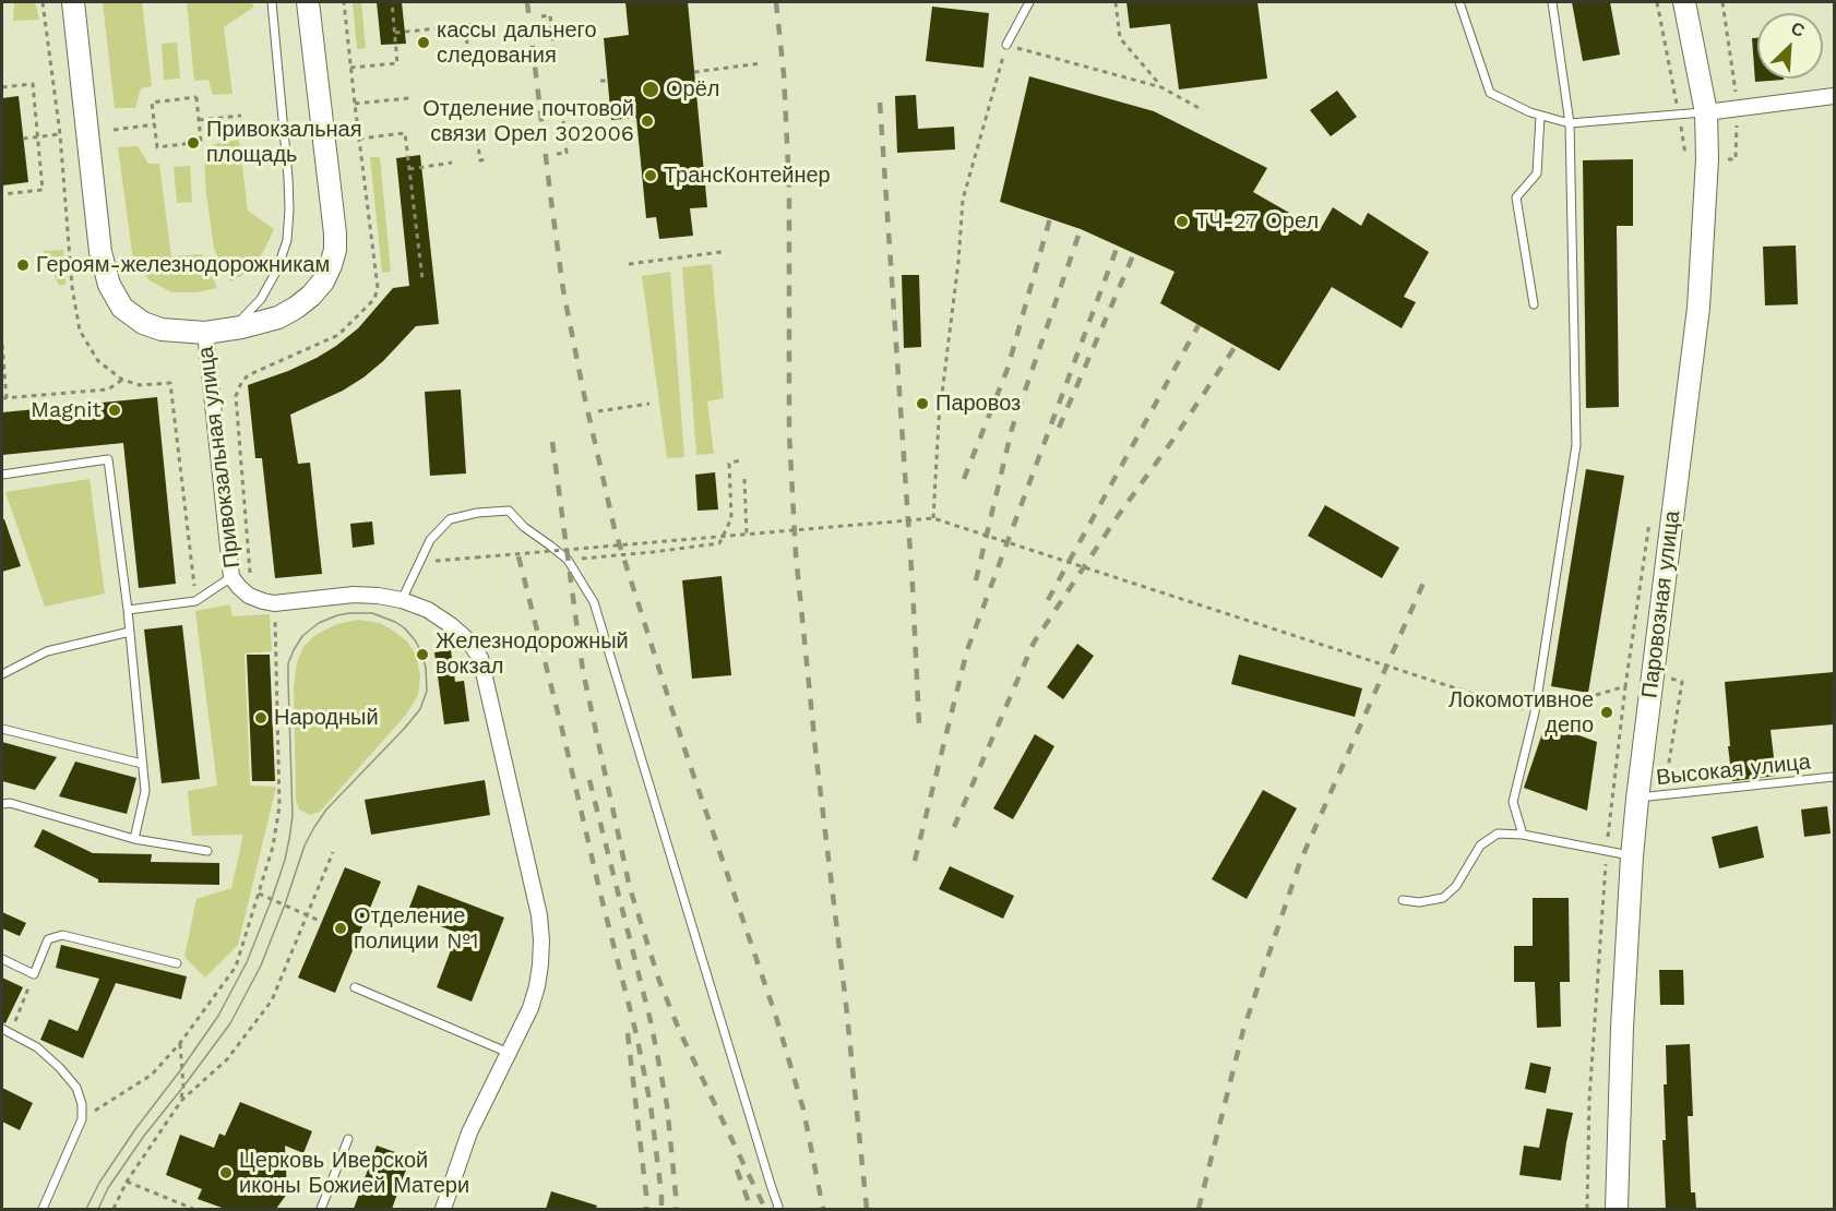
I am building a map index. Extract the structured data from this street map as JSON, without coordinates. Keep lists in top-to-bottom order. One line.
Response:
{"streets":{"main road":["Привокзальная улица","Паровозная улица"],"lane":["Высокая улица"]},"crossings":[["Паровозная улица","Высокая улица"]],"places":["кассы дальнего следования","Орёл","Отделение почтовой связи Орел 302006","Привокзальная площадь","ТрансКонтейнер","ТЧ-27 Орел","Героям-железнодорожникам","Паровоз","Magnit","Железнодорожный вокзал","Локомотивное депо","Народный","Отделение полиции №1","Церковь Иверской иконы Божией Матери"],"north":"top right"}
